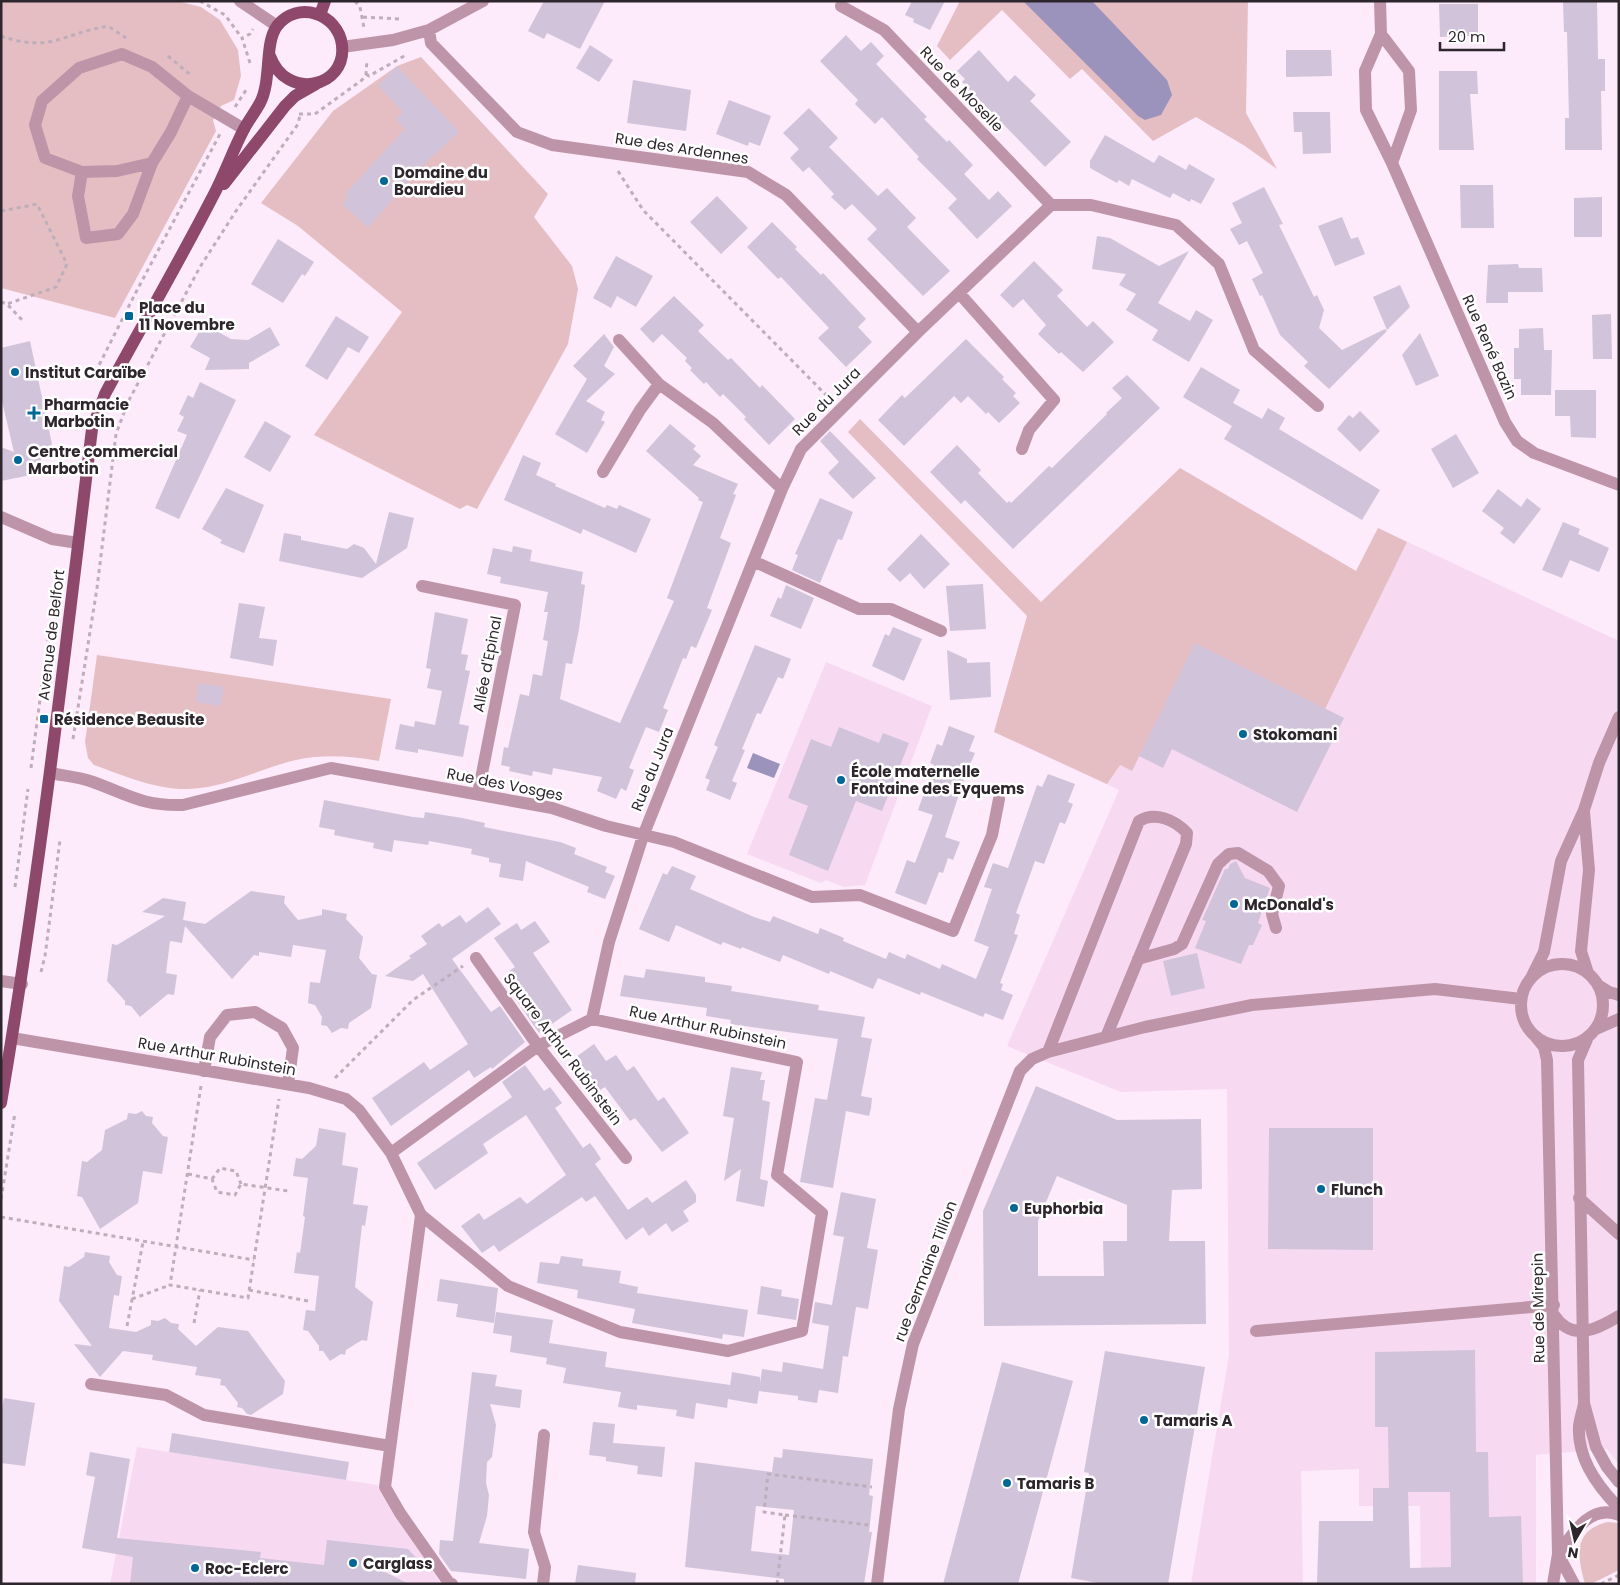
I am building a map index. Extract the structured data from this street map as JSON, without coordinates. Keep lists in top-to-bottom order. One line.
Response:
{"streets":{"main road":["Avenue de Belfort"],"street":["Rue de Moselle","Rue des Ardennes","Rue René Bazin","Rue du Jura","Allée d'Epinal","Rue des Vosges","Rue Arthur Rubinstein","Square Arthur Rubinstein","rue Germaine Tillion","Rue de Mirepin"]},"crossings":[["Rue de Moselle","Rue du Jura"],["Rue des Ardennes","Rue du Jura"],["Rue du Jura","Rue des Vosges"],["Rue du Jura","Rue Arthur Rubinstein"],["Avenue de Belfort","Rue des Vosges"],["Avenue de Belfort","Rue Arthur Rubinstein"],["Allée d'Epinal","Rue des Vosges"],["rue Germaine Tillion","Rue de Mirepin"]],"places":{"other":["Domaine du Bourdieu","Institut Caraïbe","Centre commercial Marbotin","Stokomani","École maternelle Fontaine des Eyquems","McDonald's","Flunch","Euphorbia","Tamaris A","Tamaris B","Carglass","Roc-Eclerc"],"transit":["Place du 11 Novembre","Résidence Beausite"],"health":["Pharmacie Marbotin"]},"scale_bar":"20 m","north":"bottom"}
